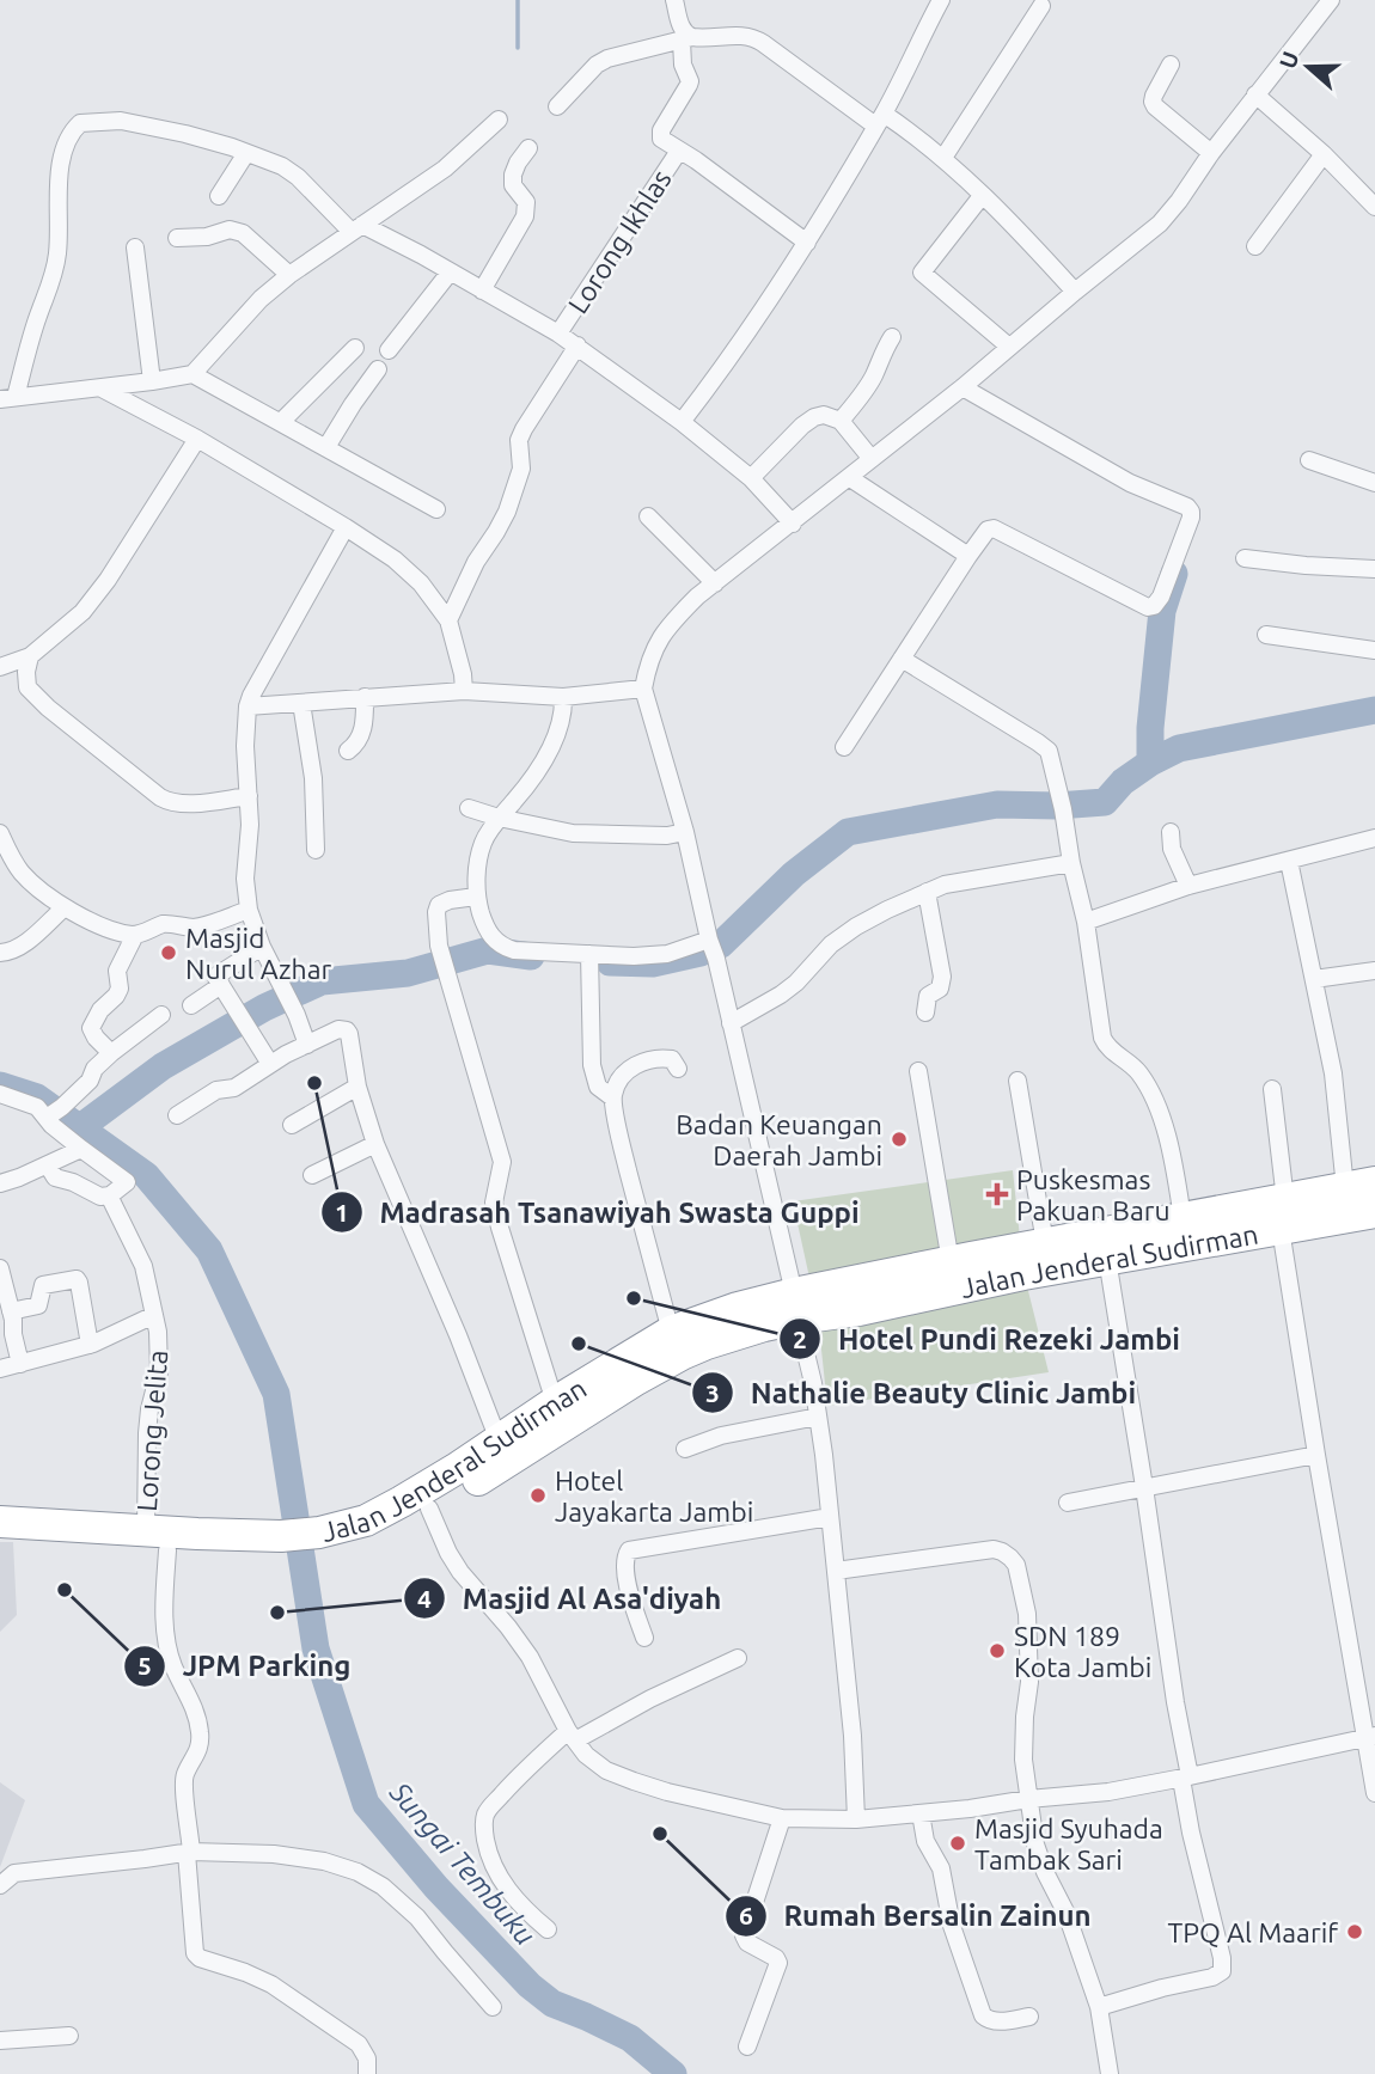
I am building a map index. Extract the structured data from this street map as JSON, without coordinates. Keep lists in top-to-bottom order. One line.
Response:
{"streets":{"highway":["Jalan Jenderal Sudirman"],"street":["Lorong Ikhlas","Lorong Jelita"]},"crossings":[["Jalan Jenderal Sudirman","Lorong Jelita"]],"water":["Sungai Tembuku"],"places":{"other":["Masjid Nurul Azhar","Madrasah Tsanawiyah Swasta Guppi","Badan Keuangan Daerah Jambi","Hotel Pundi Rezeki Jambi","Nathalie Beauty Clinic Jambi","Hotel Jayakarta Jambi","JPM Parking","Masjid Al Asa'diyah","SDN 189 Kota Jambi","Rumah Bersalin Zainun","Masjid Syuhada Tambak Sari","TPQ Al Maarif"],"health":["Puskesmas Pakuan Baru"]},"north":"left"}
